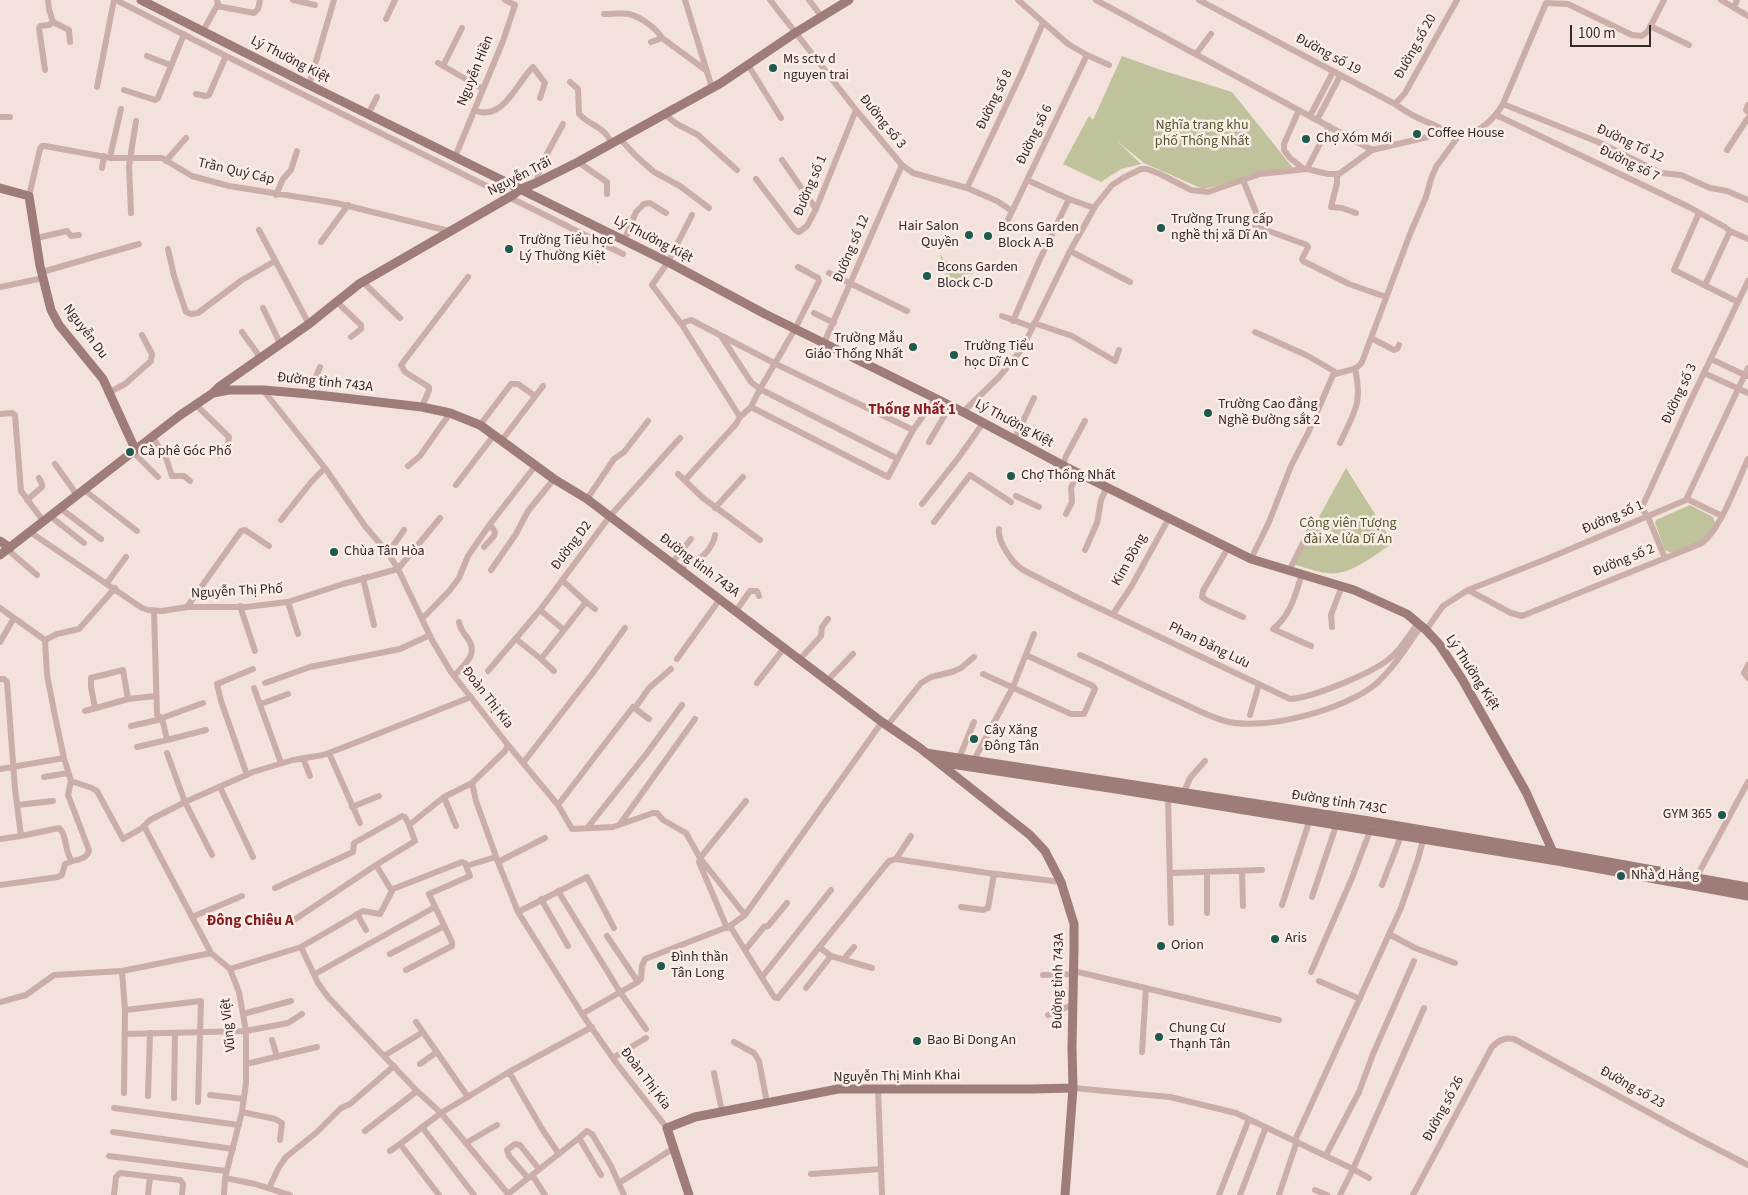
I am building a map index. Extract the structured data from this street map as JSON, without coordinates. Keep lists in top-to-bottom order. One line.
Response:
{"streets":{"main road":["Lý Thường Kiệt","Nguyễn Trãi","Nguyễn Du","Đường tỉnh 743A","Đường tỉnh 743C","Nguyễn Thị Minh Khai"],"street":["Đường số 20","Đường số 19","Nguyễn Hiền","Đường số 8","Đường số 3","Đường số 6","Đường Tổ 12","Đường số 7","Trần Quý Cáp","Đường số 1","Đường số 12","Đường D2","Kim Đồng","Đường số 2","Nguyễn Thị Phố","Phan Đăng Lưu","Đoàn Thị Kia","Vũng Việt","Đường số 23","Đường số 26"]},"crossings":[["Đường số 20","Đường số 19"],["Lý Thường Kiệt","Nguyễn Hiền"],["Lý Thường Kiệt","Nguyễn Trãi"],["Lý Thường Kiệt","Đường số 1"],["Lý Thường Kiệt","Đường số 12"],["Lý Thường Kiệt","Kim Đồng"],["Lý Thường Kiệt","Phan Đăng Lưu"],["Lý Thường Kiệt","Đường tỉnh 743C"],["Đường số 3","Nguyễn Trãi"],["Đường số 3","Đường số 1"],["Đường số 3","Đường số 12"],["Trần Quý Cáp","Nguyễn Trãi"],["Trần Quý Cáp","Nguyễn Du"],["Nguyễn Trãi","Đường tỉnh 743A"],["Đường số 1","Đường số 2"],["Đường số 1","Phan Đăng Lưu"],["Nguyễn Du","Đường tỉnh 743A"],["Đường tỉnh 743A","Đường D2"],["Đường tỉnh 743A","Đoàn Thị Kia"],["Đường tỉnh 743A","Đường tỉnh 743C"],["Đường tỉnh 743A","Nguyễn Thị Minh Khai"],["Kim Đồng","Phan Đăng Lưu"],["Nguyễn Thị Phố","Đoàn Thị Kia"],["Đoàn Thị Kia","Nguyễn Thị Minh Khai"],["Đường số 23","Đường số 26"]],"districts":["Thống Nhất 1","Đông Chiêu A"],"parks":["Nghĩa trang khu phố Thống Nhất","Công viên Tượng đài Xe lửa Dĩ An"],"places":["Ms sctv d nguyen trai","Coffee House","Chợ Xóm Mới","Trường Trung cấp nghề thị xã Dĩ An","Hair Salon Quyền","Bcons Garden Block A-B","Trường Tiểu học Lý Thường Kiệt","Bcons Garden Block C-D","Trường Mẫu Giáo Thống Nhất","Trường Tiểu học Dĩ An C","Trường Cao đẳng Nghề Đường sắt 2","Cà phê Góc Phố","Chợ Thống Nhất","Chùa Tân Hòa","Cây Xăng Đông Tân","GYM 365","Nhà d Hằng","Aris","Orion","Đình thần Tân Long","Chung Cư Thạnh Tân","Bao Bi Dong An"],"scale_bar":"100 m"}
